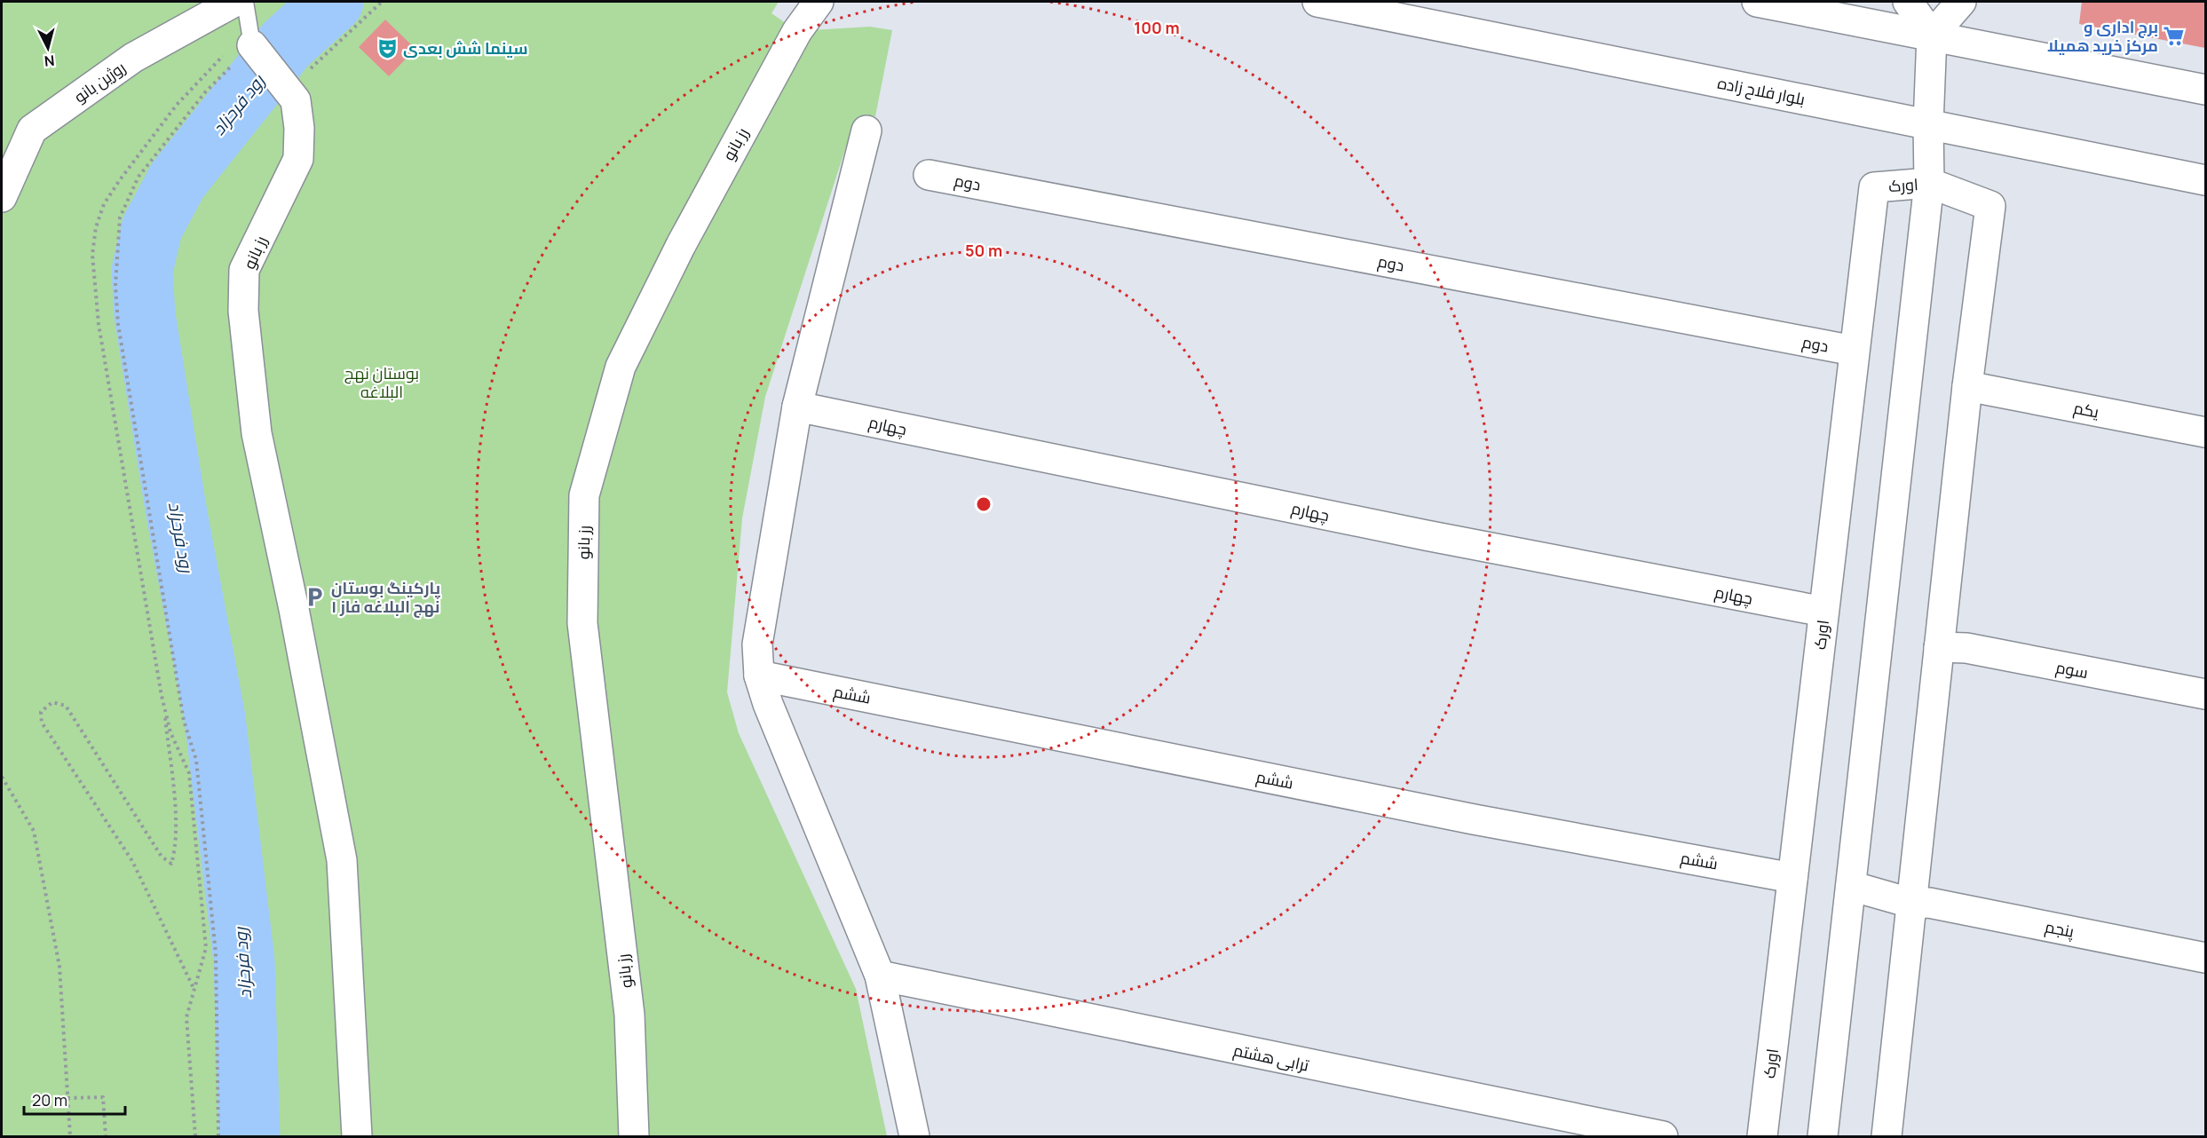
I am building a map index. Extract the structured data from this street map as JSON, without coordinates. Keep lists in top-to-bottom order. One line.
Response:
{"streets":{"street":["روژین بانو","بلوار فلاح زاده","رز بانو","دوم","اورک","یکم","چهارم","سوم","ششم","پنجم","ترابی هشتم"]},"crossings":[["بلوار فلاح زاده","اورک"],["دوم","اورک"],["اورک","یکم"],["اورک","چهارم"],["اورک","سوم"],["اورک","ششم"],["اورک","پنجم"]],"water":["رود فرحزاد"],"parks":["بوستان نهج البلاغه"],"places":{"supermarket":["برج اداری و مرکز خرید همیلا"],"theatre":["سینما شش بعدی"],"parking":["پارکینگ بوستان نهج البلاغه فاز ۱"]},"scale_bar":"20 m","north":"bottom","rings":["100 m","50 m"]}
